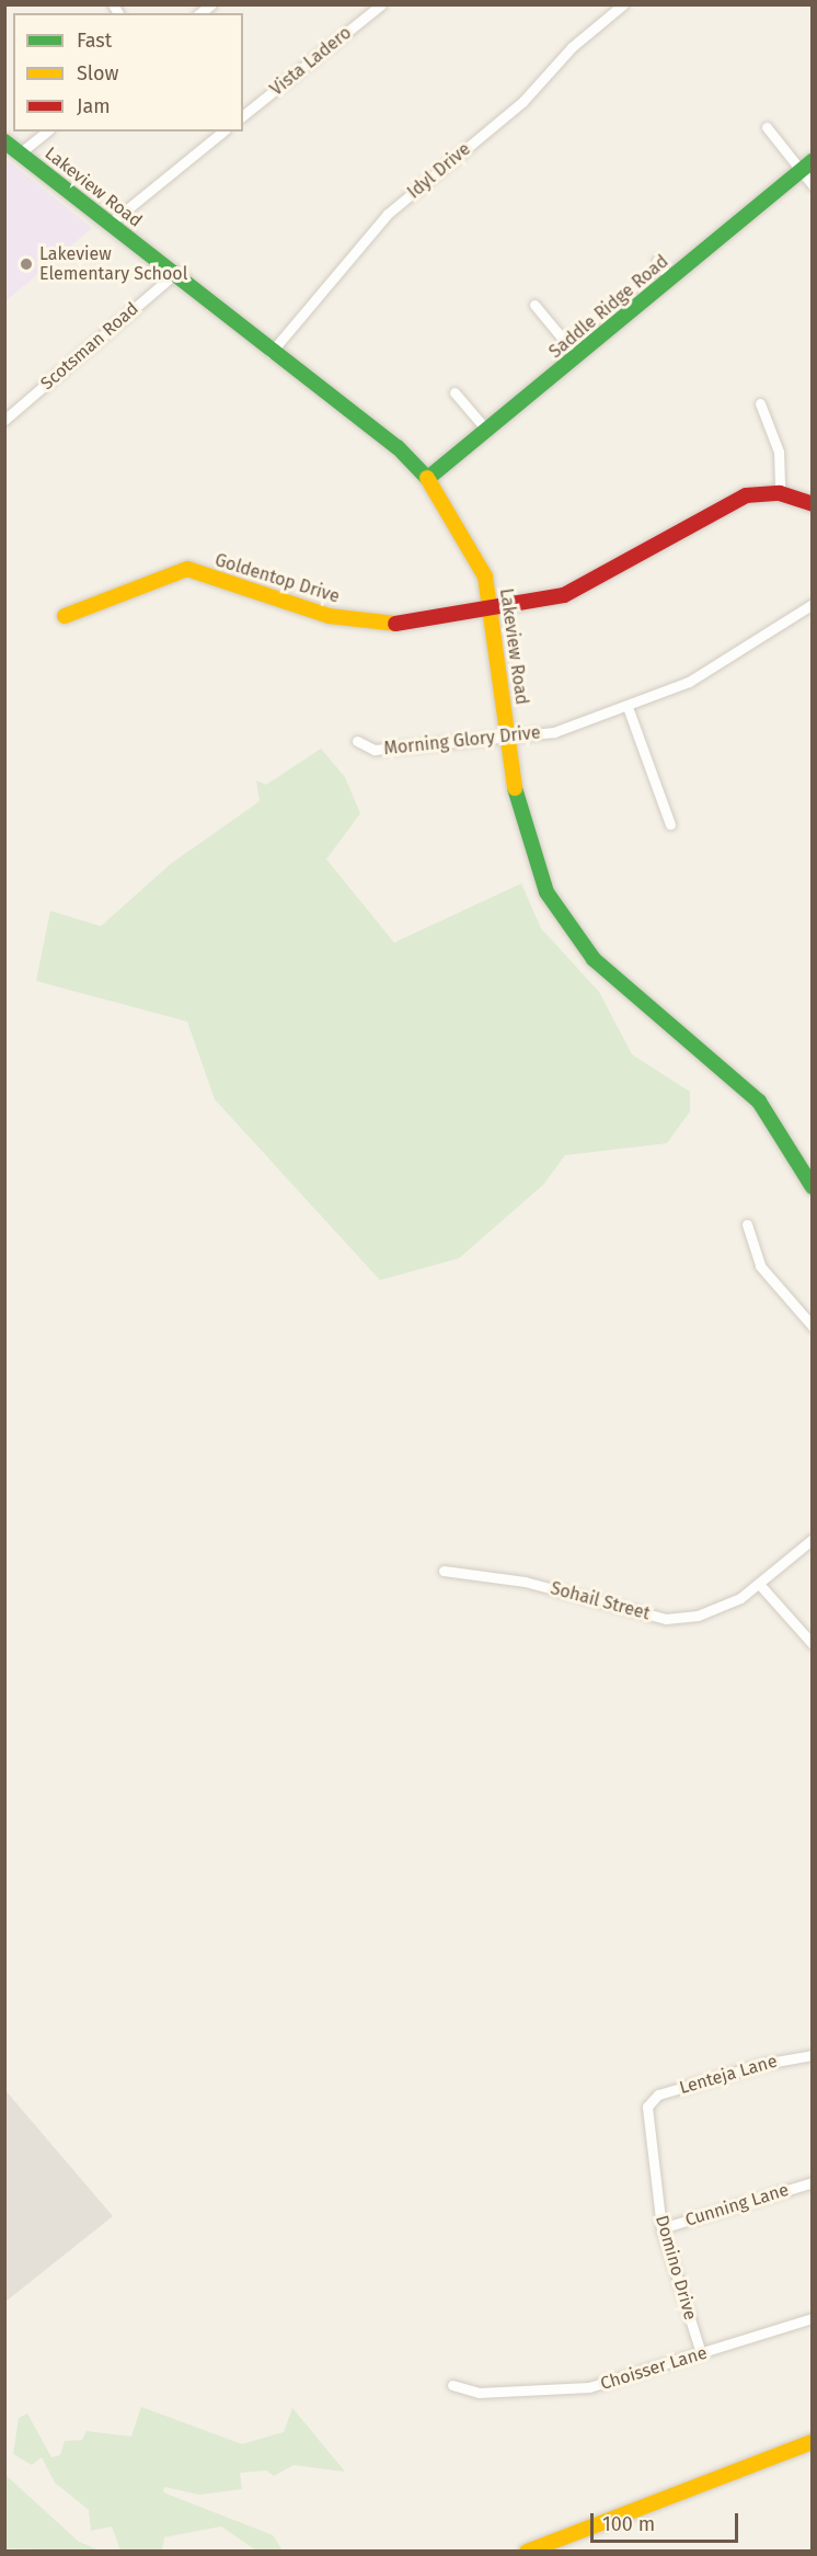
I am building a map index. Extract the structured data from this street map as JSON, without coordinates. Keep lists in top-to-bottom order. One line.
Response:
{"streets":{"street":["Vista Ladero","Idyl Drive","Lakeview Road","Saddle Ridge Road","Scotsman Road","Goldentop Drive","Morning Glory Drive","Sohail Street","Lenteja Lane","Cunning Lane","Domino Drive","Choisser Lane"]},"crossings":[["Idyl Drive","Lakeview Road"],["Lakeview Road","Saddle Ridge Road"],["Lakeview Road","Scotsman Road"],["Lakeview Road","Goldentop Drive"],["Lakeview Road","Morning Glory Drive"],["Lenteja Lane","Domino Drive"],["Cunning Lane","Domino Drive"],["Domino Drive","Choisser Lane"]],"places":["Lakeview Elementary School"],"legend":["Fast","Slow","Jam"],"scale_bar":"100 m"}
